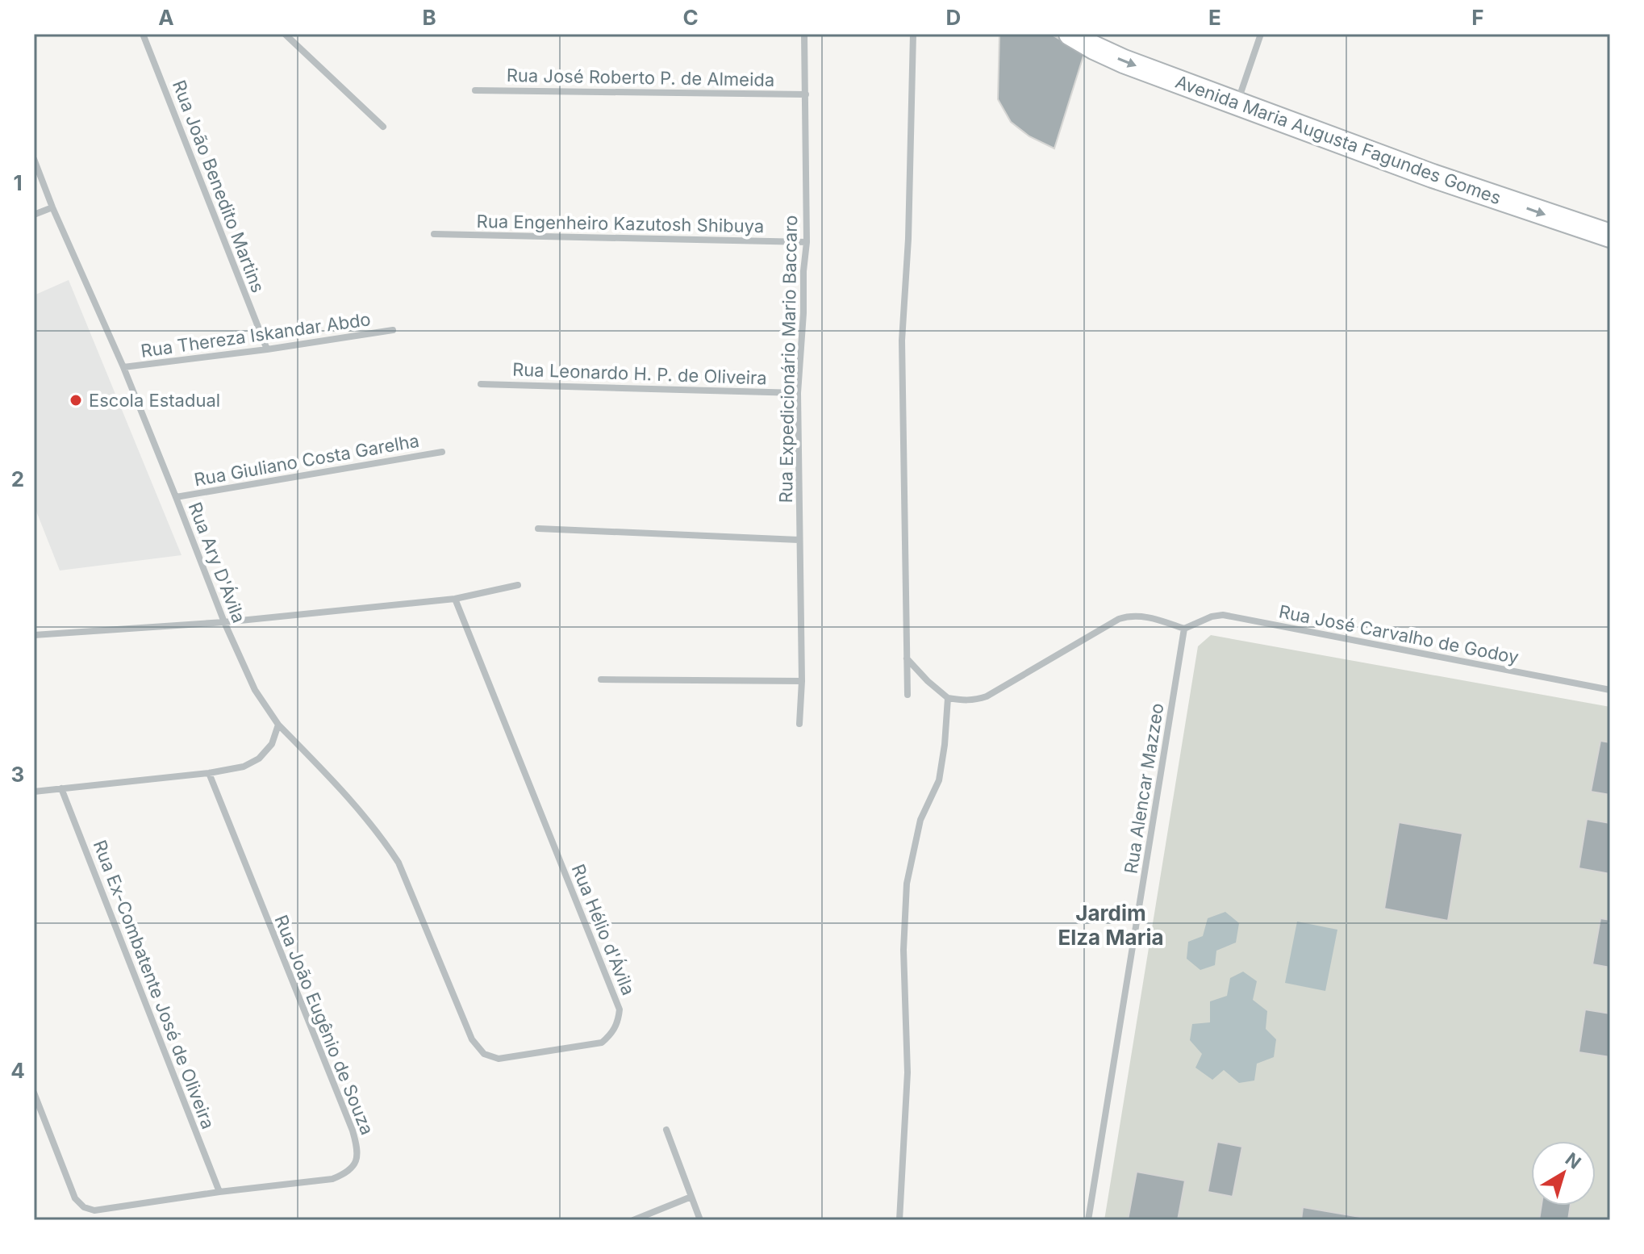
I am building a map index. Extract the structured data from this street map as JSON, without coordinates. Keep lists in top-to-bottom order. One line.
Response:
{"streets":{"main road":["Avenida Maria Augusta Fagundes Gomes"],"street":["Rua José Roberto P. de Almeida","Rua João Benedito Martins","Rua Engenheiro Kazutosh Shibuya","Rua Thereza Iskandar Abdo","Rua Expedicionário Mario Baccaro","Rua Leonardo H. P. de Oliveira","Rua Giuliano Costa Garelha","Rua Ary D'Ávila","Rua José Carvalho de Godoy","Rua Alencar Mazzeo","Rua Hélio d'Ávila","Rua Ex-Combatente José de Oliveira","Rua João Eugênio de Souza"]},"crossings":[["Rua José Roberto P. de Almeida","Rua Expedicionário Mario Baccaro"],["Rua João Benedito Martins","Rua Thereza Iskandar Abdo"],["Rua Engenheiro Kazutosh Shibuya","Rua Expedicionário Mario Baccaro"],["Rua Thereza Iskandar Abdo","Rua Ary D'Ávila"],["Rua Expedicionário Mario Baccaro","Rua Leonardo H. P. de Oliveira"],["Rua Giuliano Costa Garelha","Rua Ary D'Ávila"],["Rua Ary D'Ávila","Rua Hélio d'Ávila"],["Rua José Carvalho de Godoy","Rua Alencar Mazzeo"],["Rua Ex-Combatente José de Oliveira","Rua João Eugênio de Souza"]],"one_way":["Avenida Maria Augusta Fagundes Gomes"],"districts":["Jardim Elza Maria"],"places":["Escola Estadual"],"north":"top right","grid":{"columns":["A","B","C","D","E","F"],"rows":["1","2","3","4"]}}
